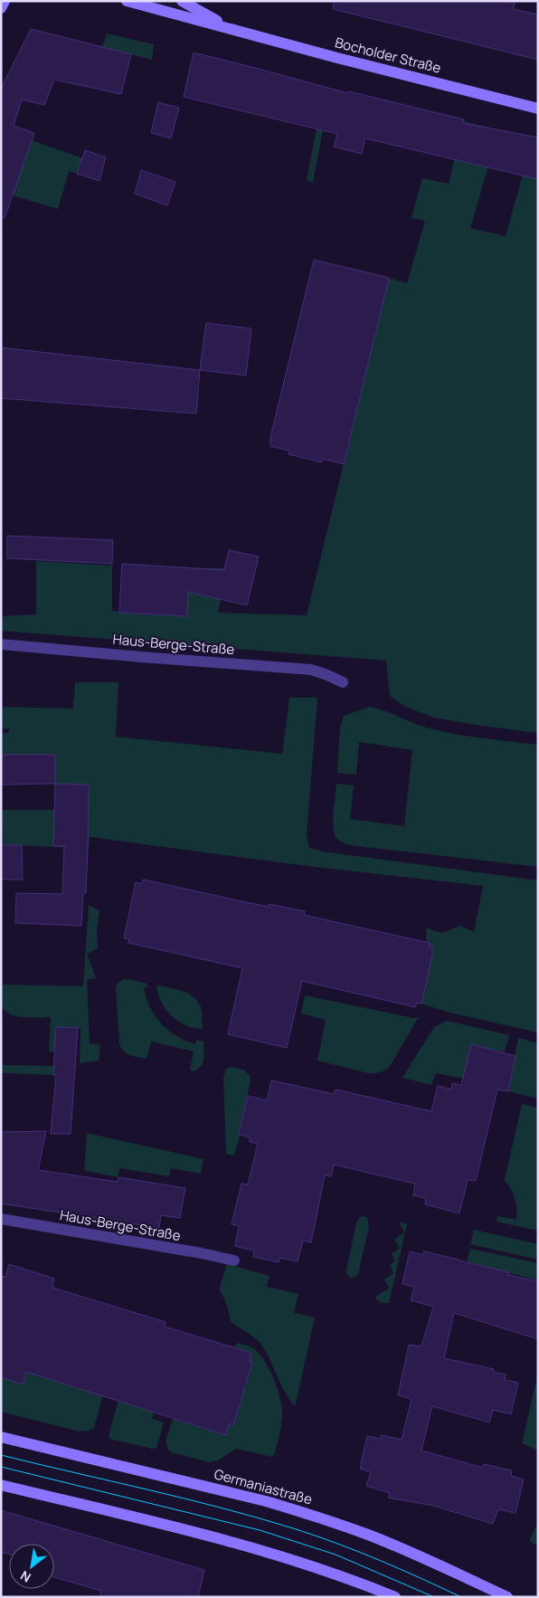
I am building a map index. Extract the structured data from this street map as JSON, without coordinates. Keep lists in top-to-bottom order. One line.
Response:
{"streets":{"main road":["Bocholder Straße","Germaniastraße"],"street":["Haus-Berge-Straße"]},"north":"bottom left"}
